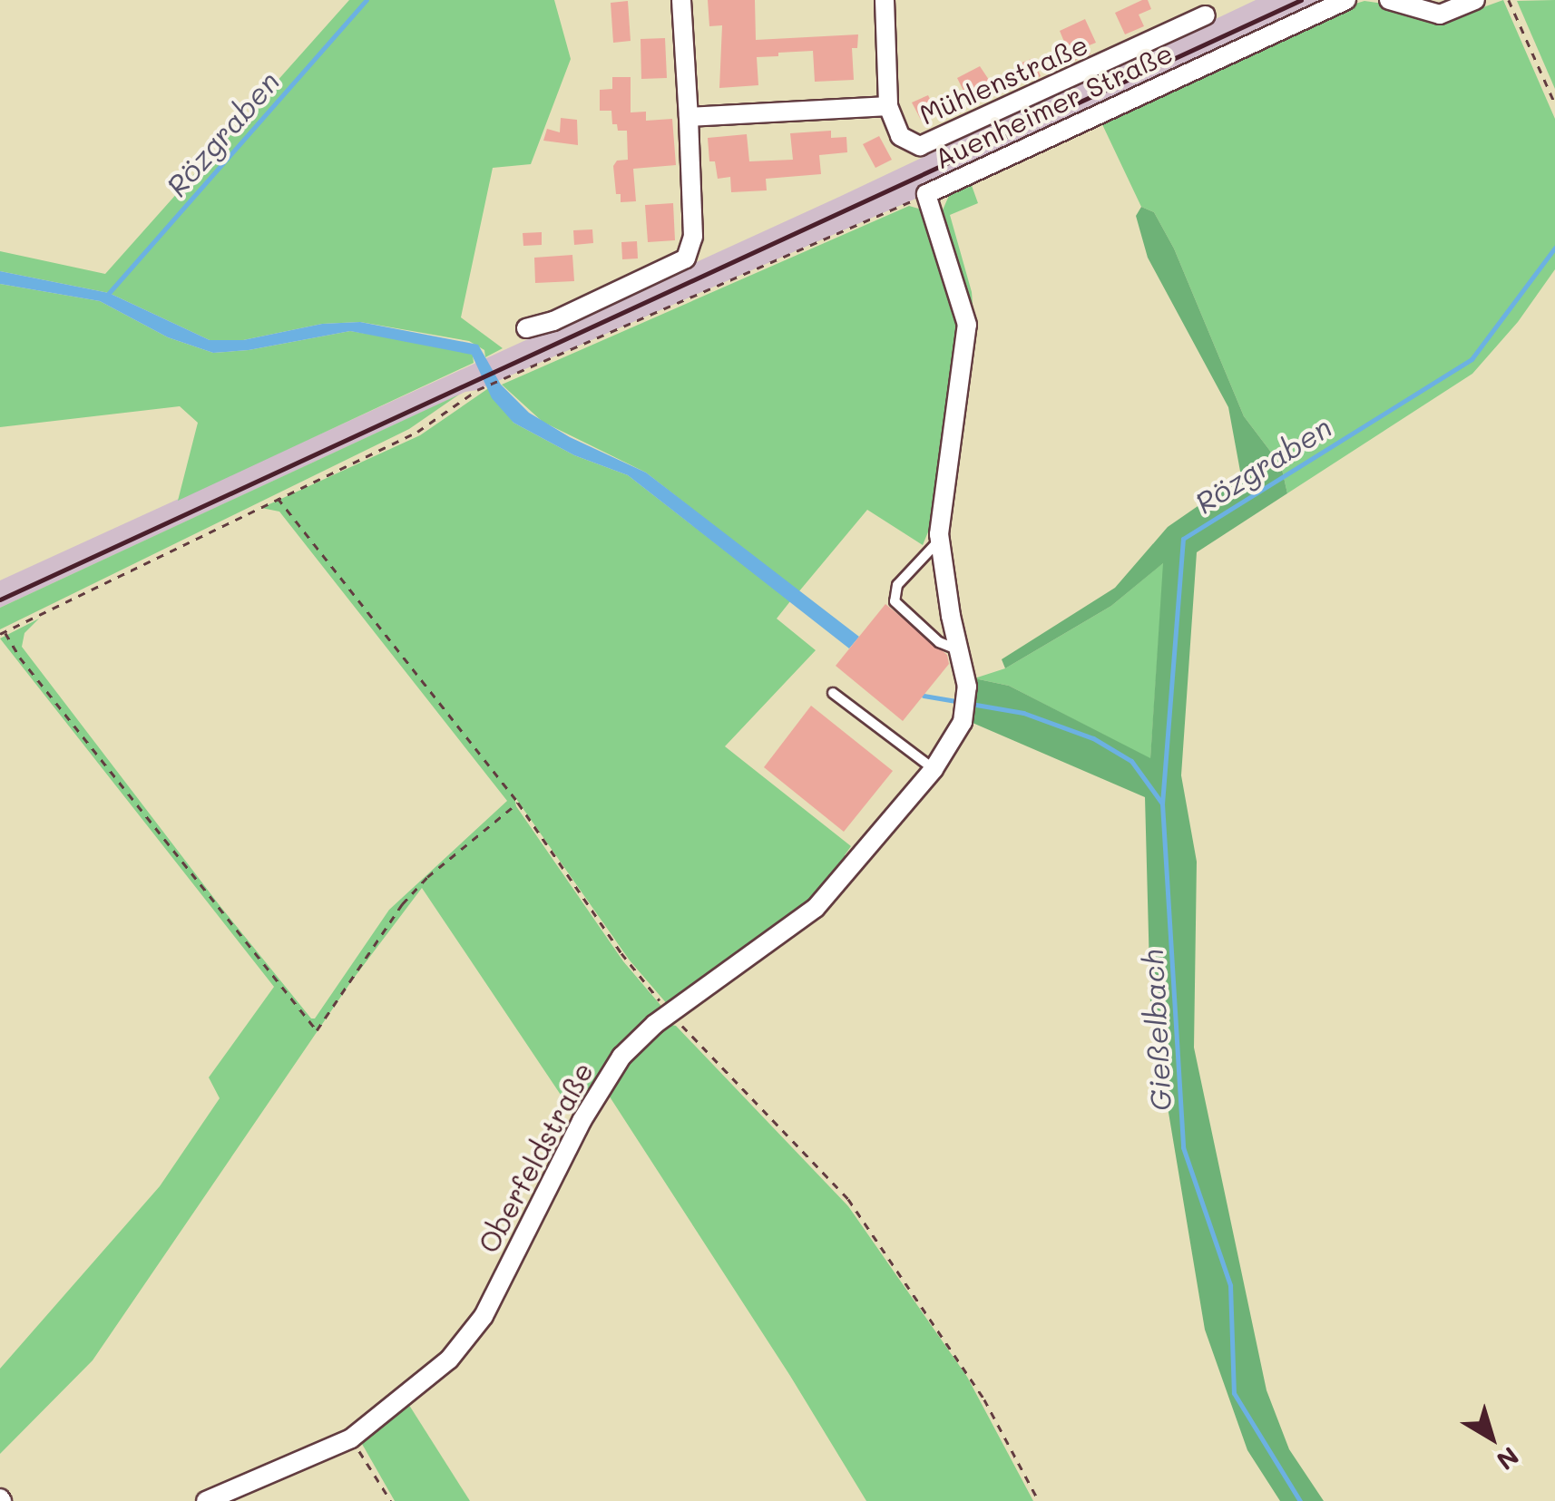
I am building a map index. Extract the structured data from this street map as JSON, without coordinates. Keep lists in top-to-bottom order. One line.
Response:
{"streets":{"street":["Mühlenstraße","Auenheimer Straße","Oberfeldstraße"]},"crossings":[["Auenheimer Straße","Oberfeldstraße"]],"water":["Rözgraben","Gießelbach"],"north":"bottom right"}
